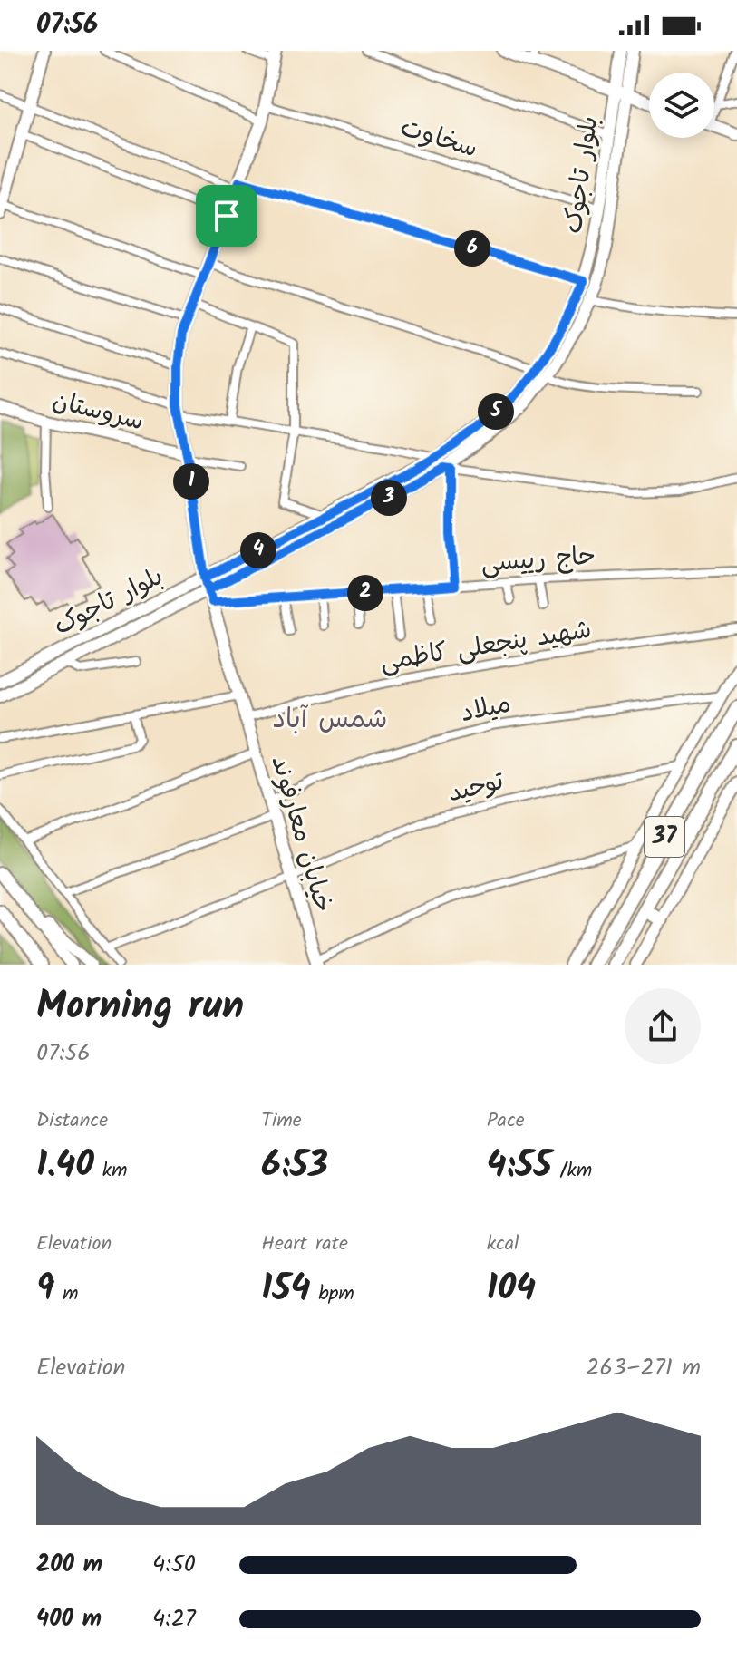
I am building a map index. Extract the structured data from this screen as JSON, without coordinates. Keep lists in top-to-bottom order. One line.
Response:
{"streets":{"highway":["37"],"main road":["بلوار تاجوک","سروستان","خیابان معارفوند"],"street":["سخاوت","حاج رییسی","شهید پنجعلی کاظمی","میلاد","توحید"]},"crossings":[["سخاوت","بلوار تاجوک"],["بلوار تاجوک","خیابان معارفوند"],["حاج رییسی","خیابان معارفوند"],["شهید پنجعلی کاظمی","خیابان معارفوند"],["میلاد","خیابان معارفوند"],["توحید","خیابان معارفوند"]],"districts":["شمس آباد"],"page":{"status":"07:56","pins":["6","5","1","3","4","2"],"heading":["Morning run","07:56"],"stats":[["Distance","1.40 km"],["Time","6:53"],["Pace","4:55 /km"],["Elevation","9 m"],["Heart rate","154 bpm"],["kcal","104"]],"chart":["Elevation","263–271 m"],"list":[{"name":"200 m","note":"4:50"},{"name":"400 m","note":"4:27"}]}}
